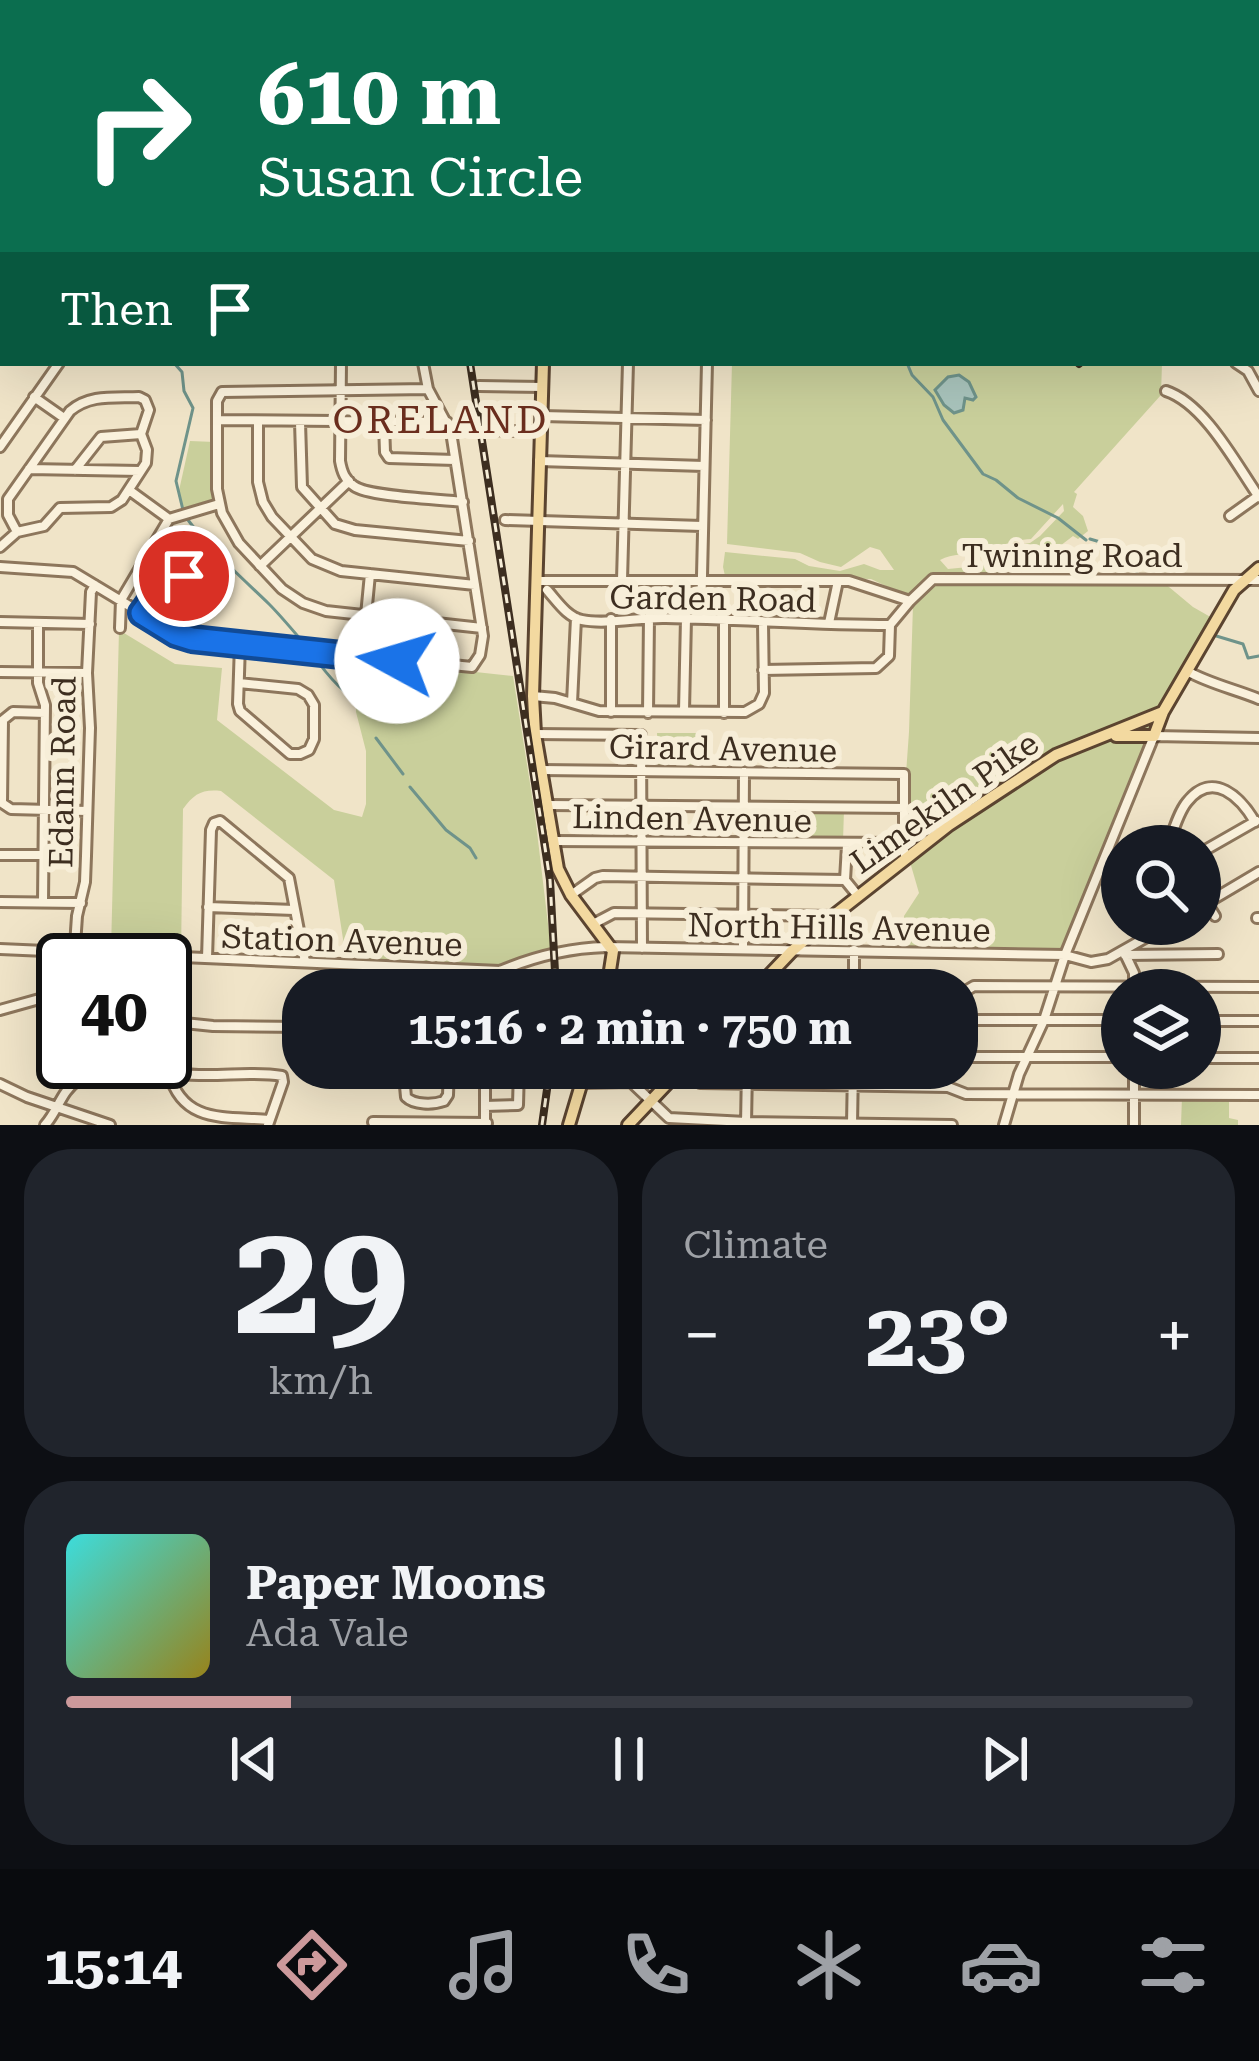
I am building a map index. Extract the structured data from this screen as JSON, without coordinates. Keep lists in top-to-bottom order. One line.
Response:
{"streets":{"main road":["Limekiln Pike"],"street":["Twining Road","Garden Road","Girard Avenue","Edann Road","Linden Avenue","North Hills Avenue","Station Avenue"]},"crossings":[["Limekiln Pike","North Hills Avenue"]],"districts":["ORELAND"],"page":{"turn":["610 m","Susan Circle"],"then":"Then","limit":"40","trip":"15:16 · 2 min · 750 m","tile":[["29","km/h"],"Climate"],"heat":["−","23°","+"],"song":["Paper Moons","Ada Vale"],"tabs":"15:14"}}
